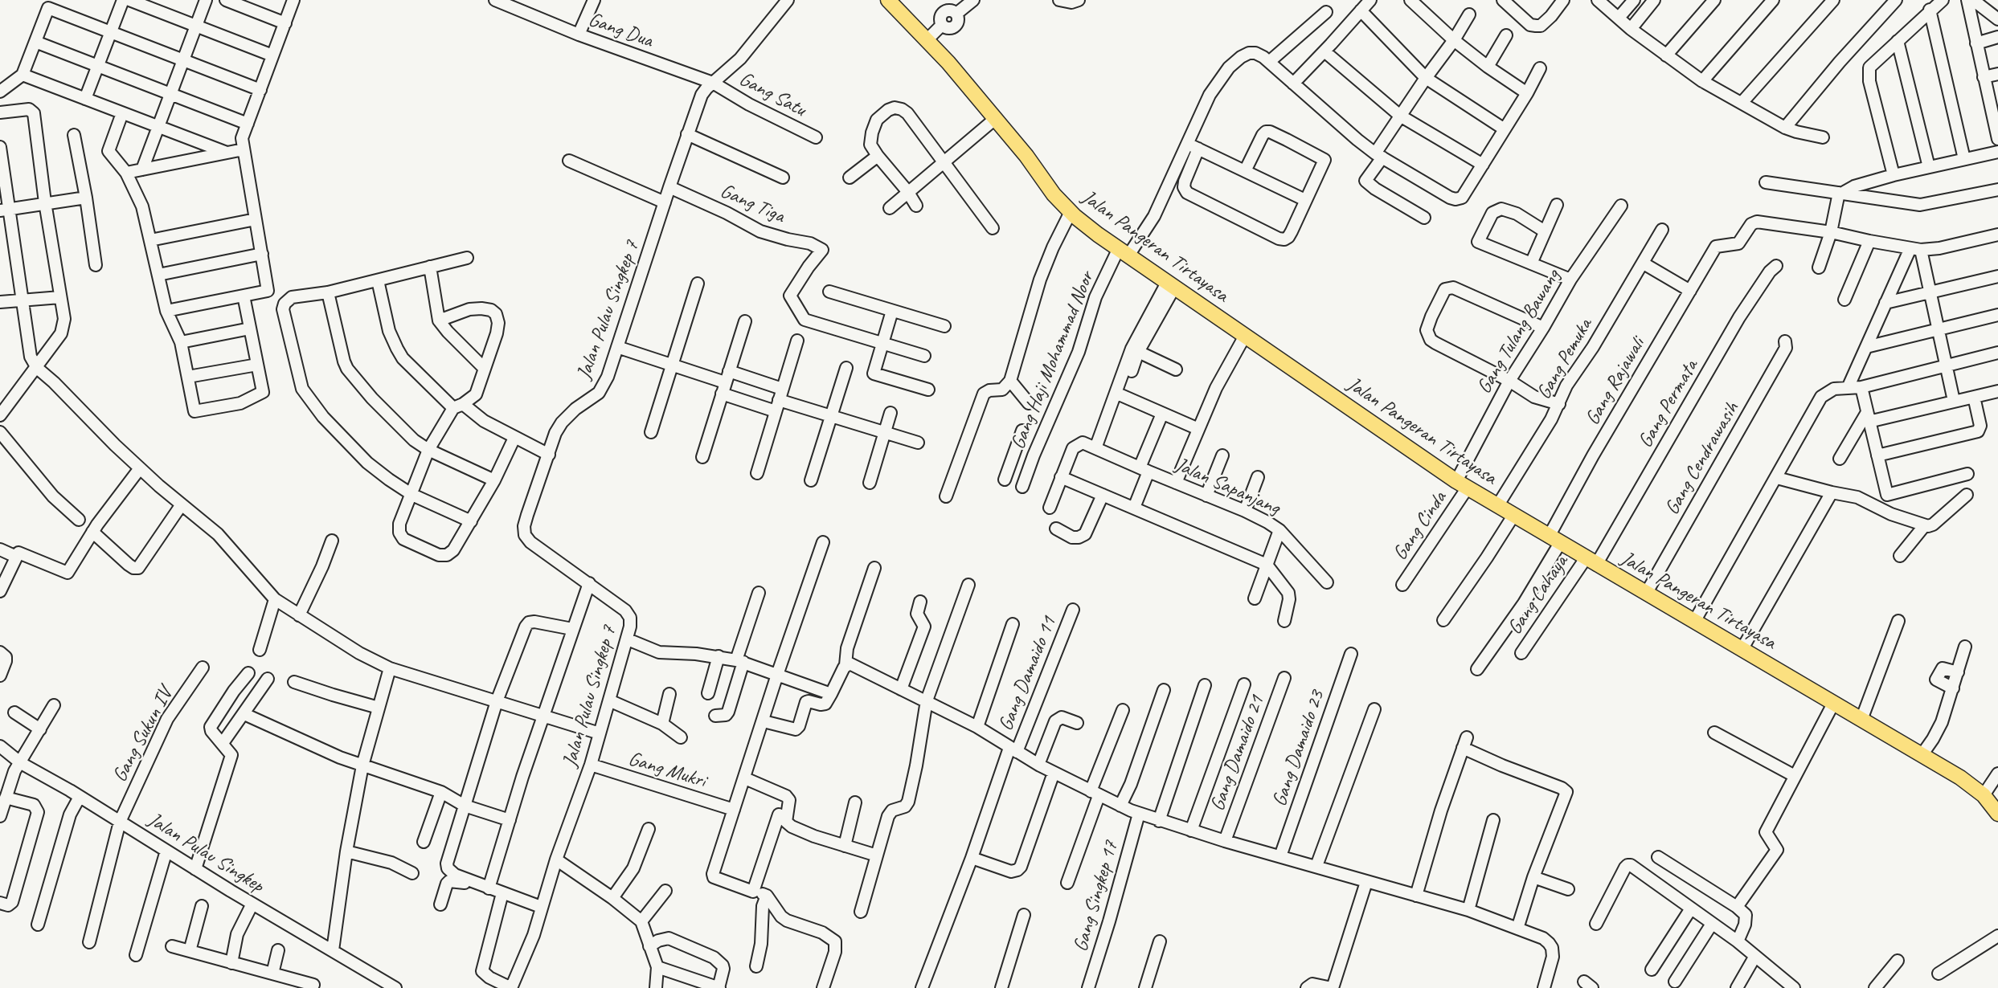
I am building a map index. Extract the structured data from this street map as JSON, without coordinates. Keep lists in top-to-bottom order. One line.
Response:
{"streets":{"main road":["Jalan Pangeran Tirtayasa"],"street":["Gang Dua","Gang Satu","Gang Tiga","Jalan Pulau Singkep 7","Gang Tulang Bawang","Gang Pemuka","Gang Haji Mohammad Noor","Gang Rajawali","Gang Permata","Gang Cendrawasih","Jalan Sapanjang","Gang Cinda","Gang Cahaya","Gang Damaido 11","Gang Sukun IV","Gang Damaido 23","Gang Damaido 21","Gang Mukri","Jalan Pulau Singkep","Gang Singkep 17"]},"crossings":[["Gang Dua","Gang Satu"],["Gang Dua","Jalan Pulau Singkep 7"],["Gang Satu","Jalan Pulau Singkep 7"],["Gang Tiga","Jalan Pulau Singkep 7"],["Jalan Pangeran Tirtayasa","Gang Tulang Bawang"],["Jalan Pangeran Tirtayasa","Gang Pemuka"],["Jalan Pangeran Tirtayasa","Gang Haji Mohammad Noor"],["Jalan Pangeran Tirtayasa","Gang Rajawali"],["Jalan Pangeran Tirtayasa","Gang Permata"],["Jalan Pangeran Tirtayasa","Gang Cendrawasih"],["Jalan Pangeran Tirtayasa","Gang Cinda"],["Jalan Pangeran Tirtayasa","Gang Cahaya"],["Jalan Pulau Singkep 7","Gang Mukri"],["Gang Tulang Bawang","Gang Cinda"],["Gang Permata","Gang Cahaya"],["Gang Sukun IV","Jalan Pulau Singkep"]]}
